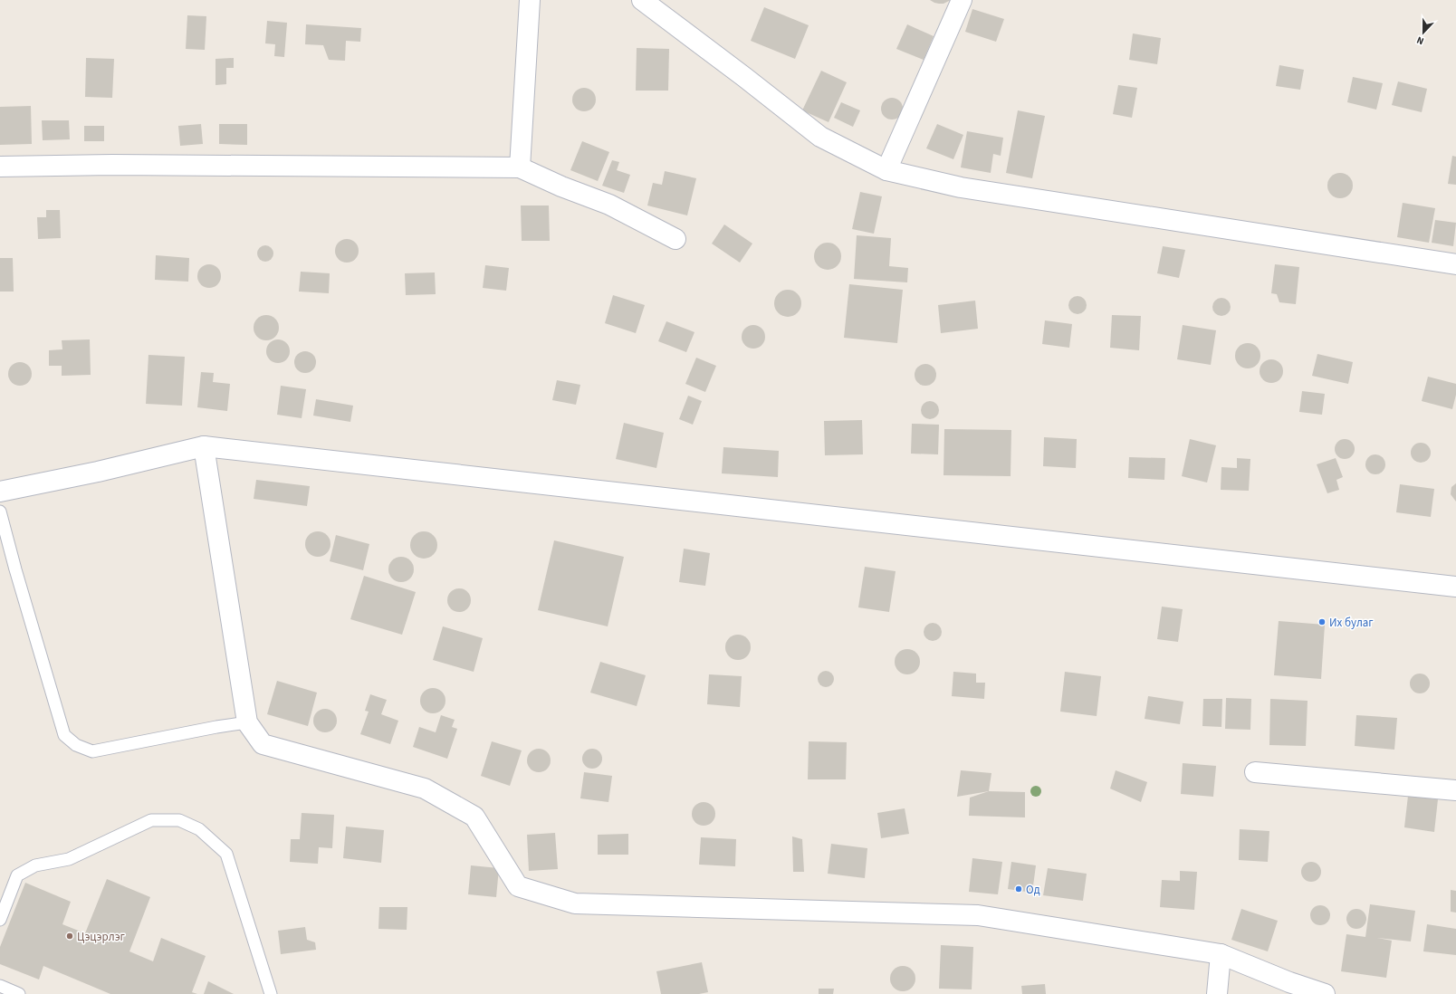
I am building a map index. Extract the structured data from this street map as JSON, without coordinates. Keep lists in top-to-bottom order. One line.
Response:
{"places":["Их булаг","Од","Цэцэрлэг"],"north":"bottom"}
